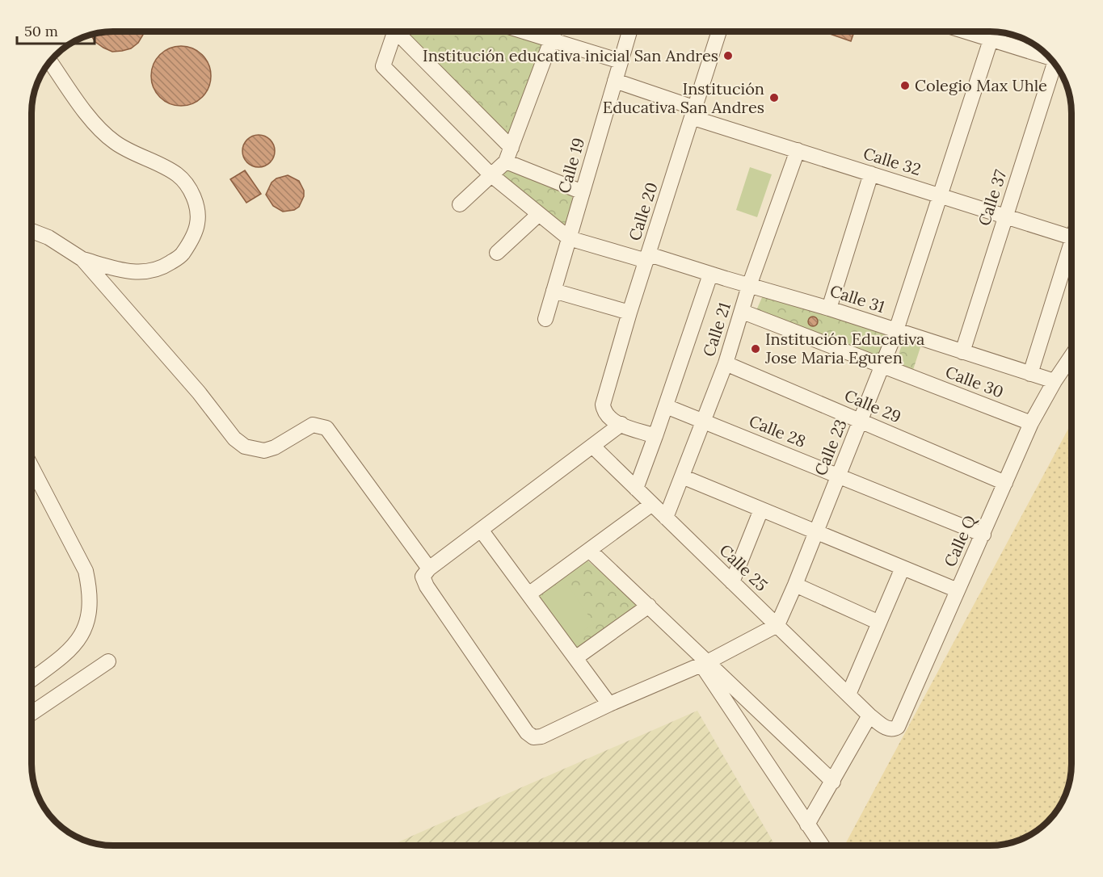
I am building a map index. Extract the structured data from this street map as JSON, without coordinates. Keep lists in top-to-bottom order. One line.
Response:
{"streets":{"street":["Calle 32","Calle 19","Calle 37","Calle 20","Calle 31","Calle 21","Calle 30","Calle 29","Calle 28","Calle 23","Calle Q","Calle 25"]},"crossings":[["Calle 32","Calle 19"],["Calle 32","Calle 37"],["Calle 32","Calle 20"],["Calle 32","Calle 21"],["Calle 32","Calle 23"],["Calle 19","Calle 31"],["Calle 37","Calle 31"],["Calle 20","Calle 31"],["Calle 31","Calle 21"],["Calle 31","Calle 23"],["Calle 31","Calle Q"],["Calle 21","Calle 30"],["Calle 21","Calle 29"],["Calle 21","Calle 28"],["Calle 21","Calle 25"],["Calle 30","Calle 23"],["Calle 30","Calle Q"],["Calle 29","Calle 23"],["Calle 29","Calle Q"],["Calle 28","Calle 23"],["Calle 28","Calle Q"],["Calle 23","Calle 25"],["Calle Q","Calle 25"]],"places":["Institución educativa inicial San Andres","Colegio Max Uhle","Institución Educativa San Andres","Institución Educativa Jose Maria Eguren"],"scale_bar":"50 m"}
